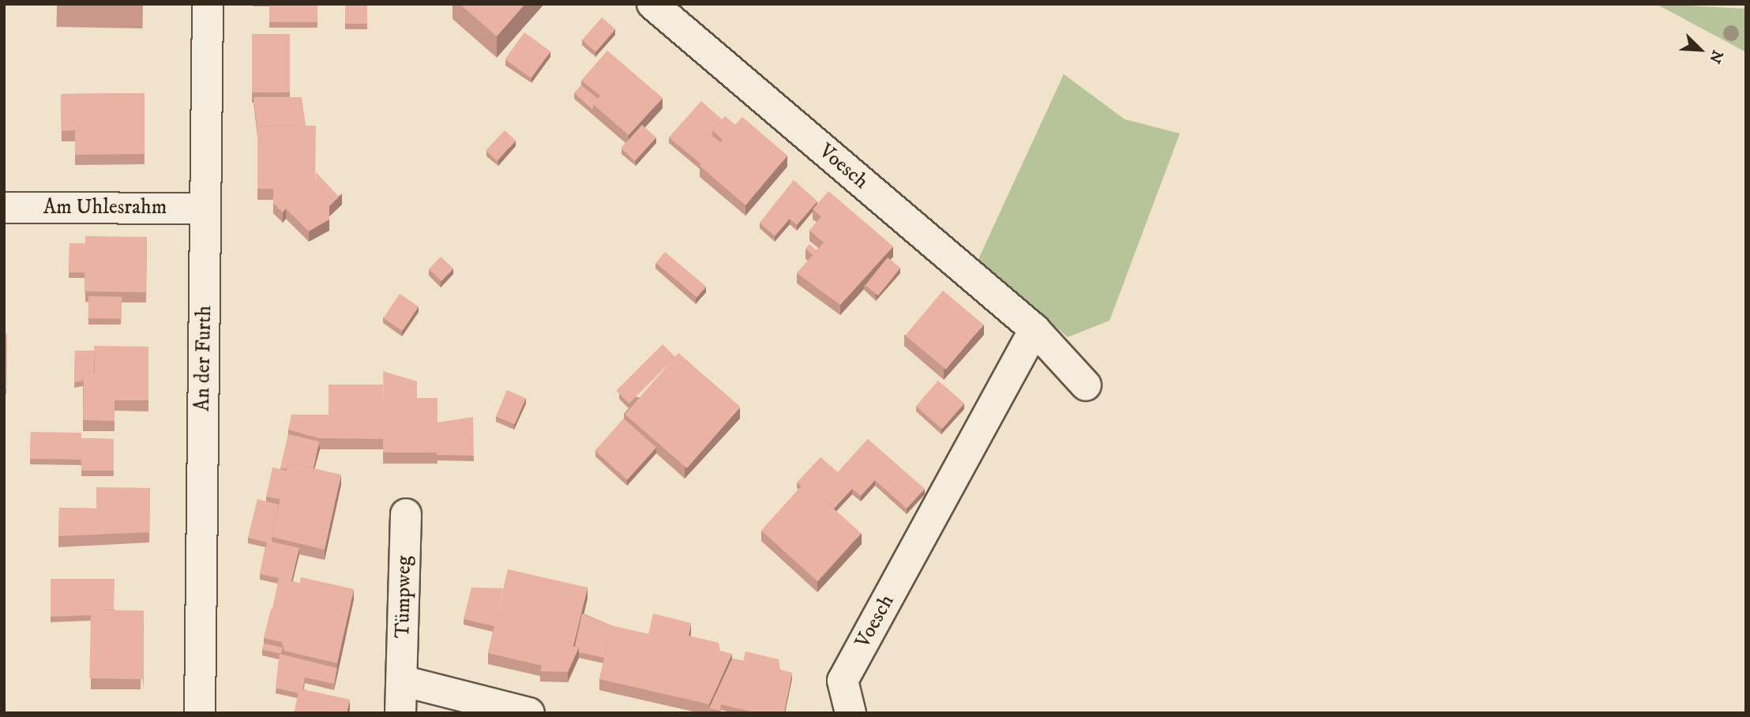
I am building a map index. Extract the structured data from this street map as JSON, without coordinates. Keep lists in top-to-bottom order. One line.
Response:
{"streets":{"street":["Voesch","Am Uhlesrahm","An der Furth","Tümpweg"]},"crossings":[["Am Uhlesrahm","An der Furth"]],"north":"bottom right"}
